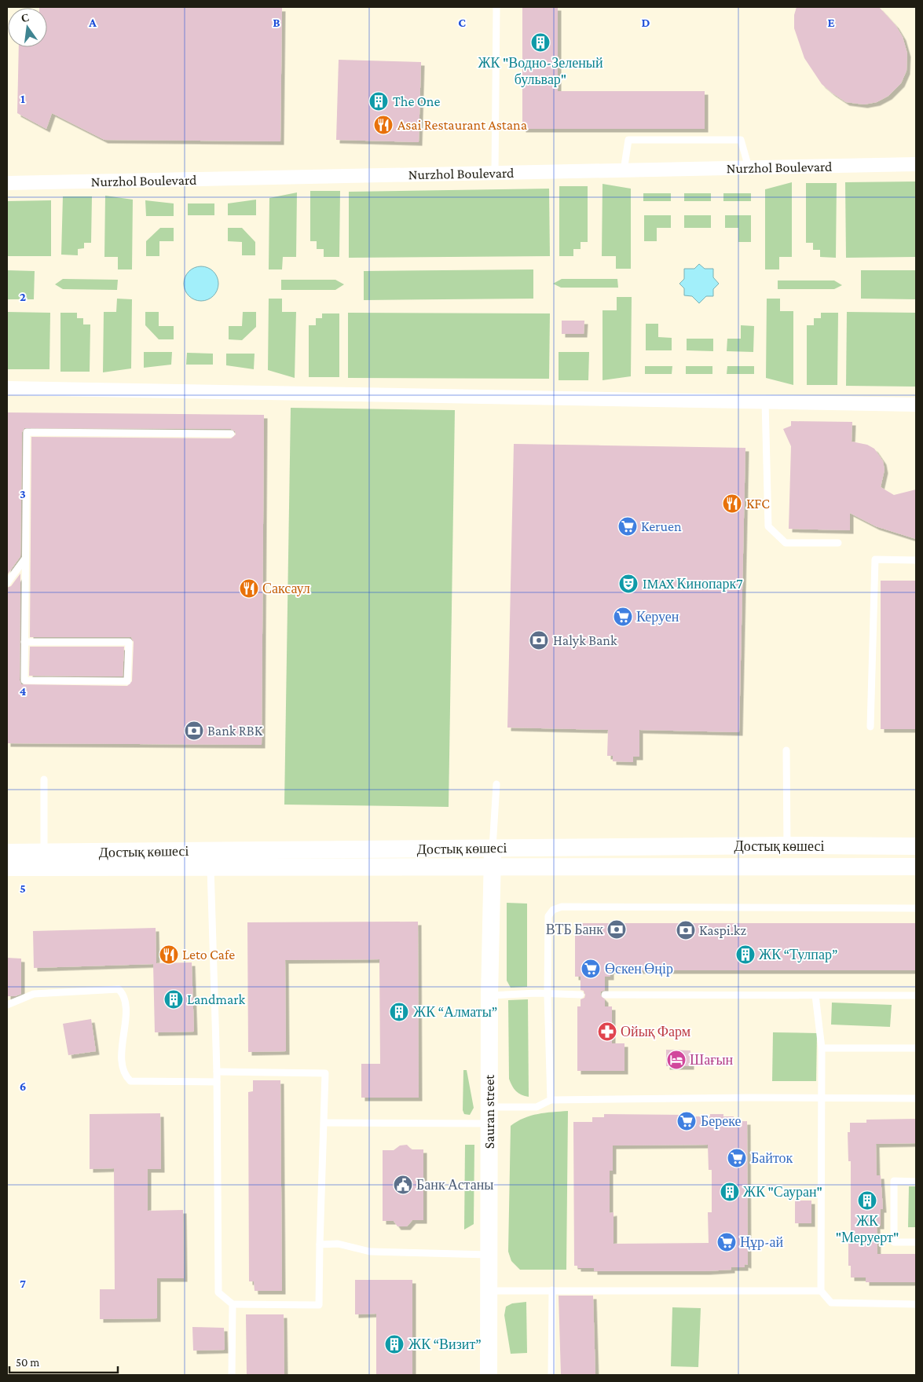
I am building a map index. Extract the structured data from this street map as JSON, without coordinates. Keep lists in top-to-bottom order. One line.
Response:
{"streets":{"street":["Nurzhol Boulevard","Достық көшесі","Sauran street"]},"crossings":[["Достық көшесі","Sauran street"]],"places":{"building":["ЖК \"Водно-Зеленый бульвар\"","The One","ЖК “Тулпар”","Landmark","ЖК “Алматы”","ЖК \"Сауран\"","ЖК \"Меруерт\"","ЖК “Визит”"],"restaurant":["Asai Restaurant Astana","KFC","Саксаул","Leto Cafe"],"supermarket":["Keruen","Керуен","Өскен Өңір","Береке","Байток","Ңұр-ай"],"theatre":["IMAX Кинопарк7"],"bank":["Halyk Bank","Bank RBK","ВТБ Банк","Kaspi.kz"],"pharmacy":["Ойық Фарм"],"hotel":["Шағын"],"public building":["Банк Астаны"]},"scale_bar":"50 m","north":"top","grid":{"columns":["A","B","C","D","E"],"rows":["1","2","3","4","5","6","7"]}}
